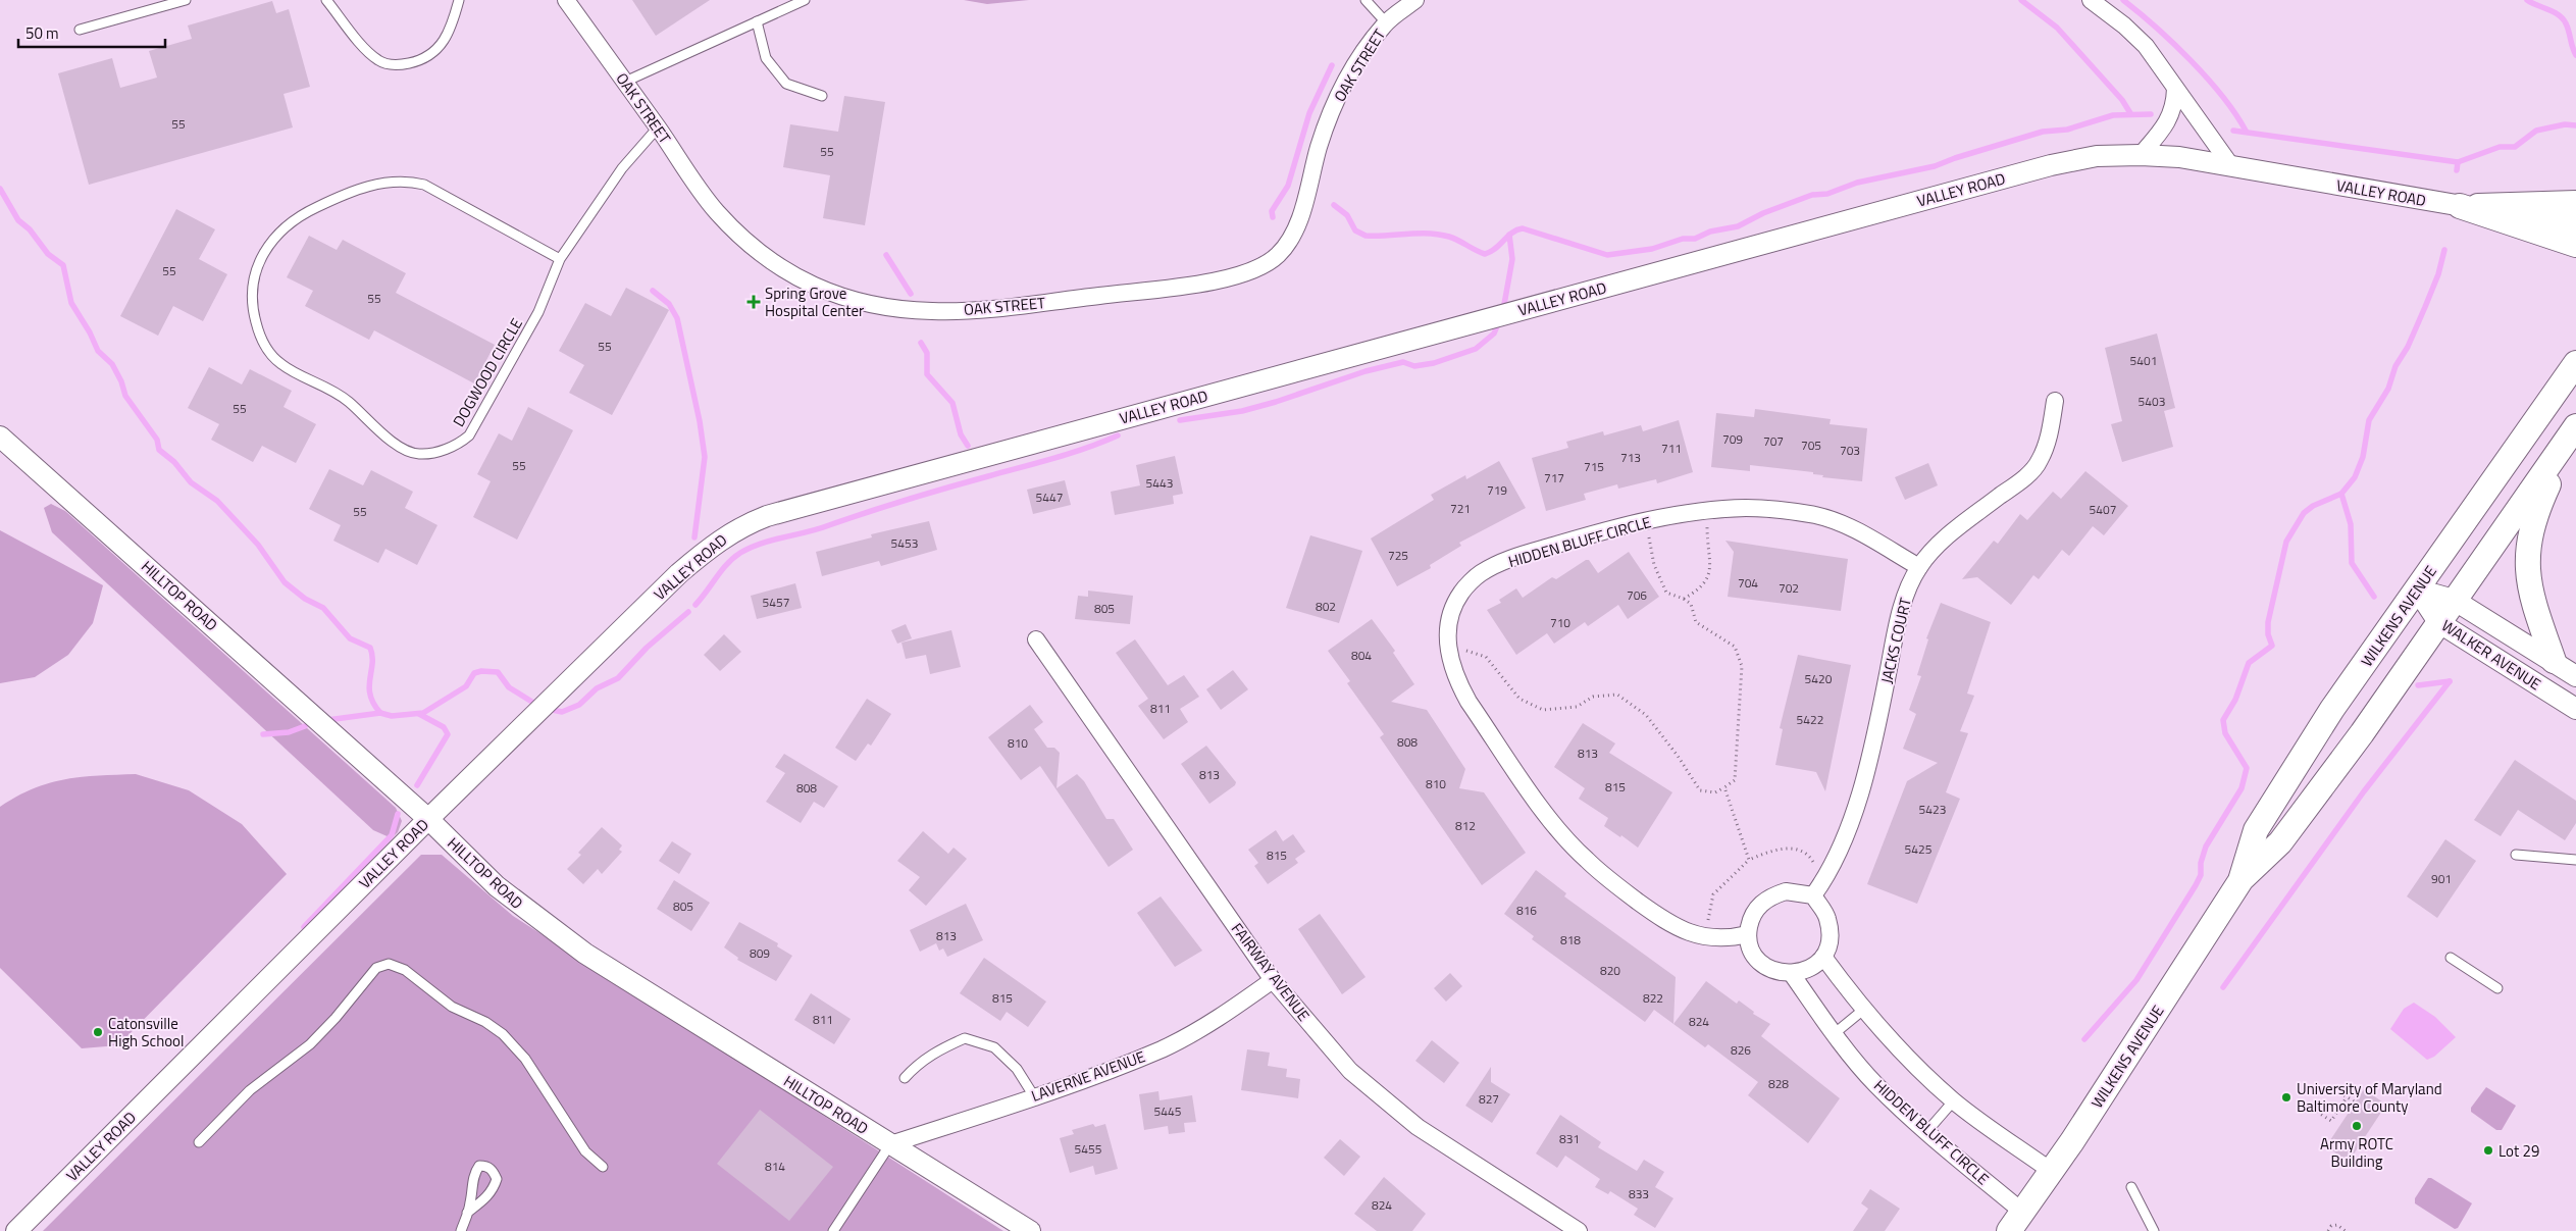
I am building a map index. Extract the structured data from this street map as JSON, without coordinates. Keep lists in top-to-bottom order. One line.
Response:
{"streets":{"main road":["WILKENS AVENUE"],"street":["OAK STREET","VALLEY ROAD","HIDDEN BLUFF CIRCLE","HILLTOP ROAD","JACKS COURT","WALKER AVENUE","FAIRWAY AVENUE","LAVERNE AVENUE"],"lane":["DOGWOOD CIRCLE"]},"crossings":[["OAK STREET","DOGWOOD CIRCLE"],["VALLEY ROAD","HILLTOP ROAD"],["HIDDEN BLUFF CIRCLE","WILKENS AVENUE"],["HIDDEN BLUFF CIRCLE","JACKS COURT"],["HILLTOP ROAD","LAVERNE AVENUE"],["WILKENS AVENUE","WALKER AVENUE"],["FAIRWAY AVENUE","LAVERNE AVENUE"]],"places":{"health":["Spring Grove Hospital Center"],"other":["Catonsville High School","University of Maryland Baltimore County","Army ROTC Building","Lot 29"]},"house_numbers":["55","55","55","55","55","5401","5403","55","709","707","705","711","703","713","55","715","717","5443","719","5447","721","5407","55","5453","725","704","702","706","5457","802","805","710","804","5420","811","5422","808","810","813","813","810","815","808","5423","812","5425","815","901","805","816","813","818","809","820","815","822","811","824","826","828","827","5445","831","5455","814","833","824"],"scale_bar":"50 m"}
